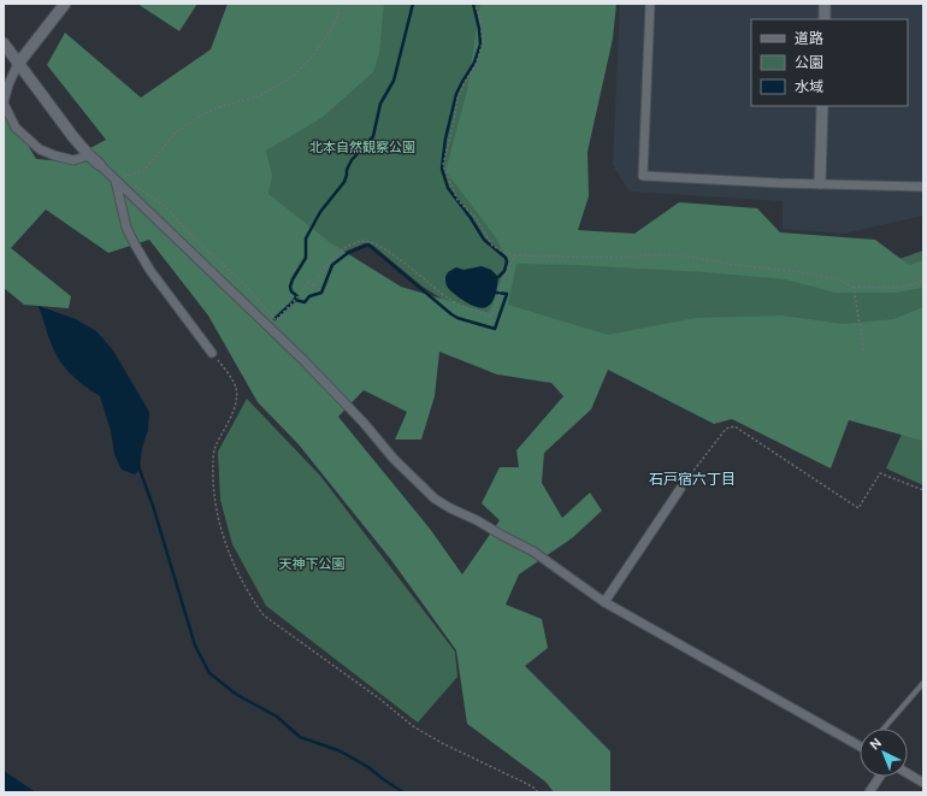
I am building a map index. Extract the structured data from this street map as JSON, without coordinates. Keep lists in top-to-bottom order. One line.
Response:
{"districts":["石戸宿六丁目"],"parks":["北本自然観察公園","天神下公園"],"legend":["道路","公園","水域"],"north":"top left"}
